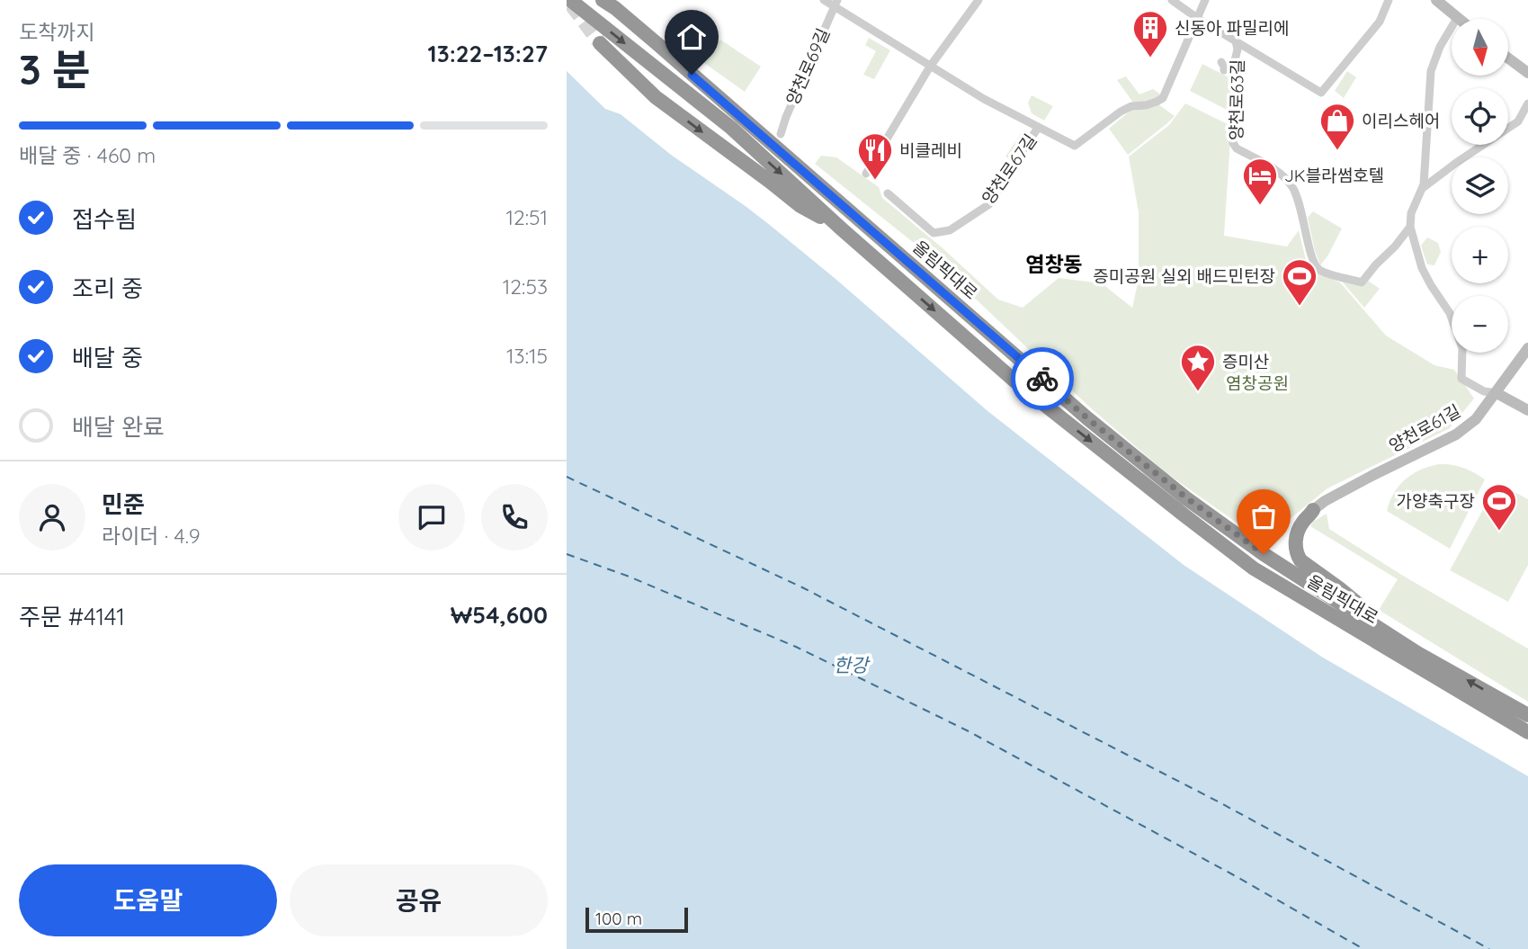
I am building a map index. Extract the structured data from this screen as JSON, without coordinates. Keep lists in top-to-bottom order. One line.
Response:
{"streets":{"highway":["올림픽대로"],"main road":["양천로61길"],"street":["양천로69길","양천로63길","양천로67길"]},"crossings":[["양천로69길","양천로67길"]],"districts":["염창동"],"water":["한강"],"parks":["염창공원"],"places":{"building":["신동아 파밀리에"],"shop":["이리스헤어"],"restaurant":["비클레비"],"hotel":["JK블라썸호텔"],"sports":["증미공원 실외 배드민턴장","가양축구장"],"place":["증미산"]},"scale_bar":"100 m","north":"bottom","page":{"heading":["3 분","도착까지","13:22–13:27"],"panel":["민준","라이더 · 4.9","주문 #4141","₩54,600"],"map_buttons":["+","−"],"bar":"배달 중 · 460 m","list":[["접수됨","12:51"],["조리 중","12:53"],["배달 중","13:15"],"배달 완료"],"buttons":["도움말","공유"],"scale":"100 m"}}
